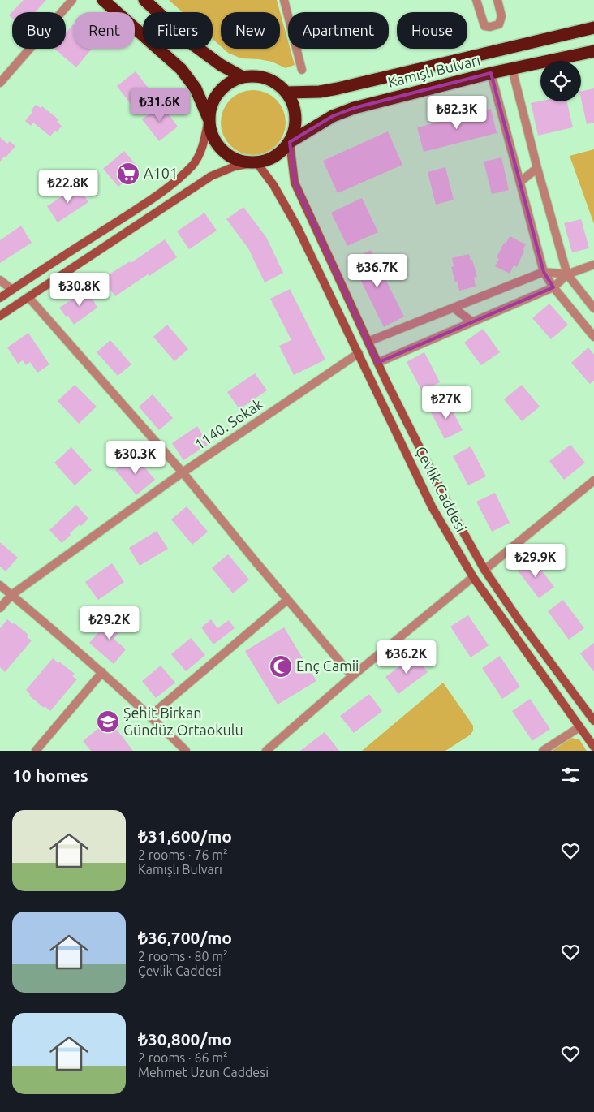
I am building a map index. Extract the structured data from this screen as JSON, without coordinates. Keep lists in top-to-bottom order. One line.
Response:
{"streets":{"highway":["Kamışlı Bulvarı"],"main road":["Çevlik Caddesi"],"street":["1140. Sokak"]},"crossings":[["Kamışlı Bulvarı","Çevlik Caddesi"],["1140. Sokak","Çevlik Caddesi"]],"places":{"supermarket":["A101"],"mosque":["Enç Camii"],"school or university":["Şehit Birkan Gündüz Ortaokulu"]},"page":{"chip":["Buy","Rent","Filters","New","Apartment","House"],"price":["₺31.6K","₺82.3K","₺22.8K","₺36.7K","₺30.8K","₺27K","₺30.3K","₺29.9K","₺29.2K","₺36.2K"],"heading":"10 homes","list":[{"name":"₺31,600/mo","note":"2 rooms · 76 m² · Kamışlı Bulvarı"},{"name":"₺36,700/mo","note":"2 rooms · 80 m² · Çevlik Caddesi"},{"name":"₺30,800/mo","note":"2 rooms · 66 m² · Mehmet Uzun Caddesi"}]}}
